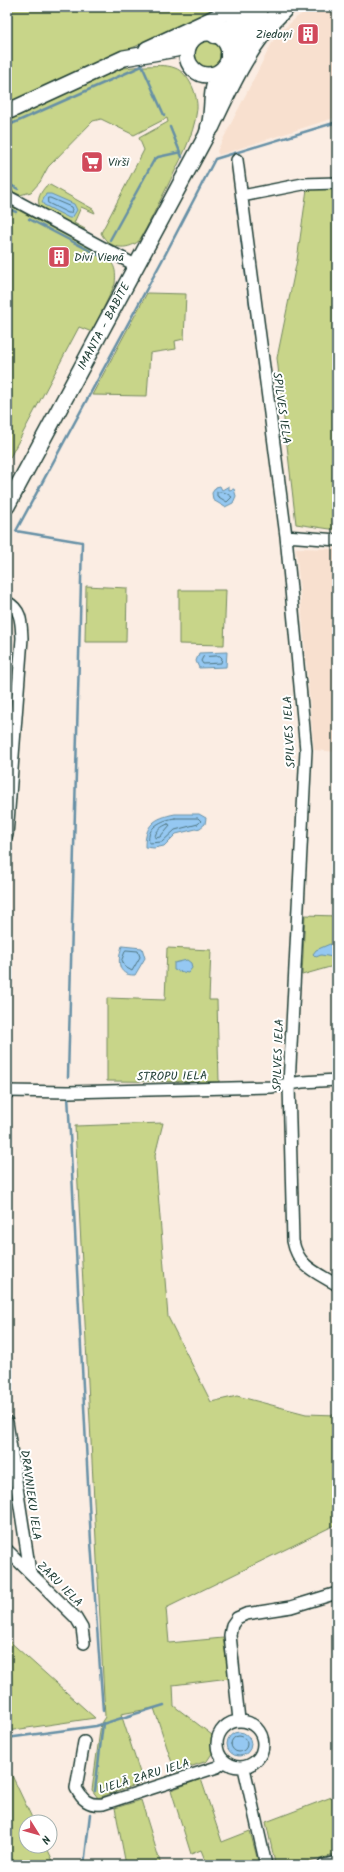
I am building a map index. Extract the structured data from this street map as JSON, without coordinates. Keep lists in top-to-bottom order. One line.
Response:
{"streets":{"main road":["IMANTA - BABĪTE"],"street":["SPILVES IELA","STROPU IELA","DRAVNIEKU IELA","ZARU IELA","LIELĀ ZARU IELA"]},"crossings":[["SPILVES IELA","STROPU IELA"],["DRAVNIEKU IELA","ZARU IELA"]],"places":{"building":["Ziedoņi","Divi Vienā"],"supermarket":["Virši"]},"north":"bottom right"}
